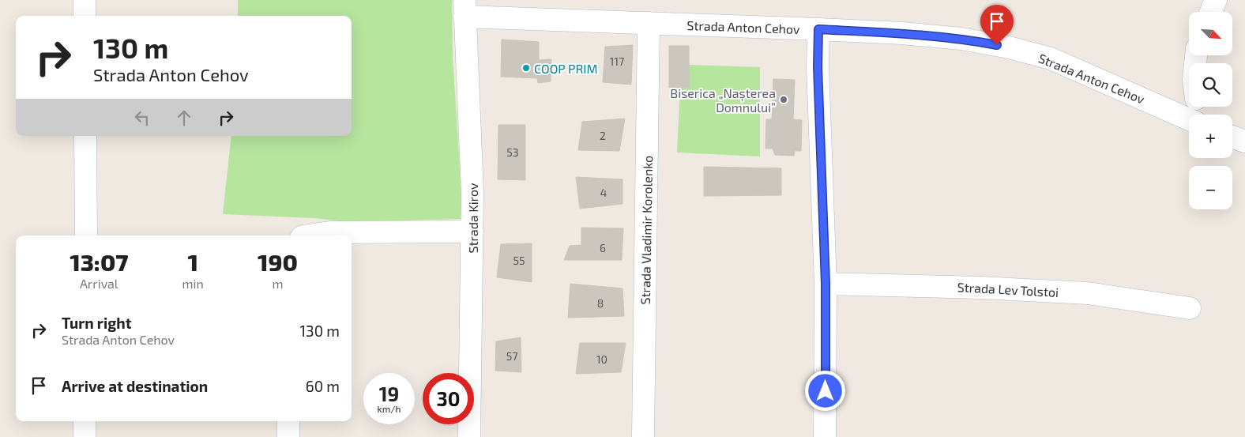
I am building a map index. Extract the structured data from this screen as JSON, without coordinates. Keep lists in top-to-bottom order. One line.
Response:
{"streets":{"street":["Strada Anton Cehov","Strada Kirov","Strada Vladimir Korolenko","Strada Lev Tolstoi"]},"crossings":[["Strada Anton Cehov","Strada Kirov"],["Strada Anton Cehov","Strada Vladimir Korolenko"]],"places":["COOP PRIM","Biserica „Nașterea Domnului”"],"house_numbers":["117","2","53","4","6","55","8","57","10"],"north":"bottom right","page":{"map_buttons":["+","−"],"turn":["130 m","Strada Anton Cehov"],"eta":["13:07","Arrival","1","min","190","m"],"list":[{"name":"Turn right","note":"Strada Anton Cehov","value":"130 m"},{"name":"Arrive at destination","value":"60 m"}],"speed":"19 km/h","limit":"30"}}
